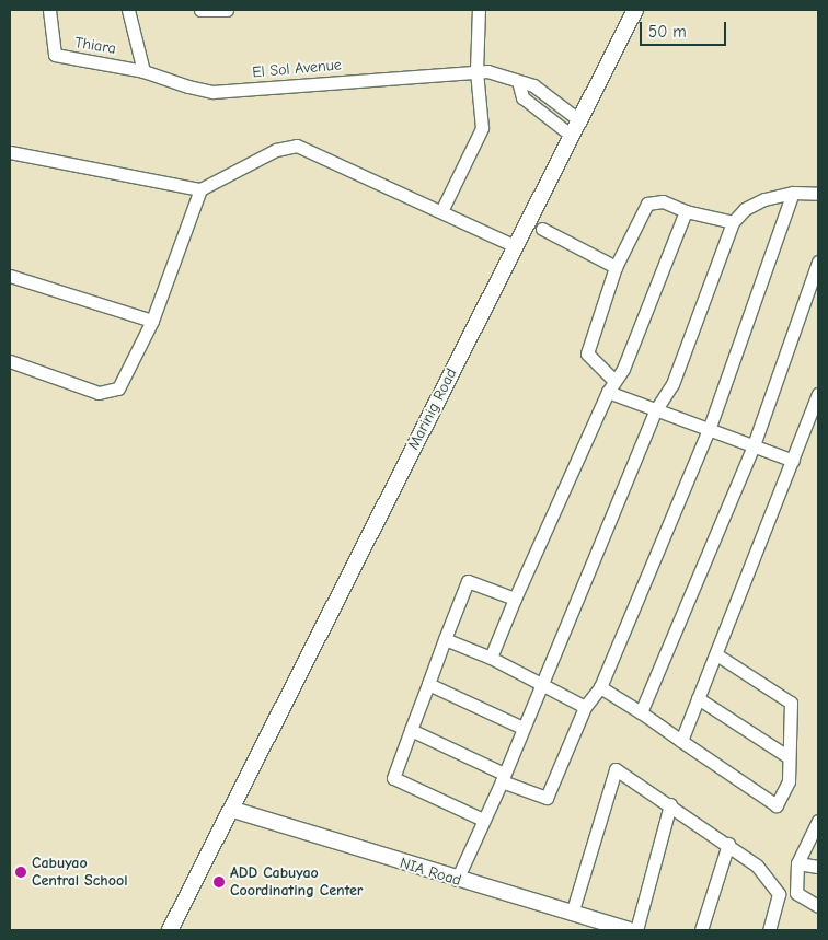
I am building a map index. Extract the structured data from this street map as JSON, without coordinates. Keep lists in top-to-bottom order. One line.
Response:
{"streets":{"street":["Thiara","El Sol Avenue","Marinig Road","NIA Road"]},"crossings":[["Thiara","El Sol Avenue"],["El Sol Avenue","Marinig Road"],["Marinig Road","NIA Road"]],"places":["Cabuyao Central School","ADD Cabuyao Coordinating Center"],"scale_bar":"50 m"}
